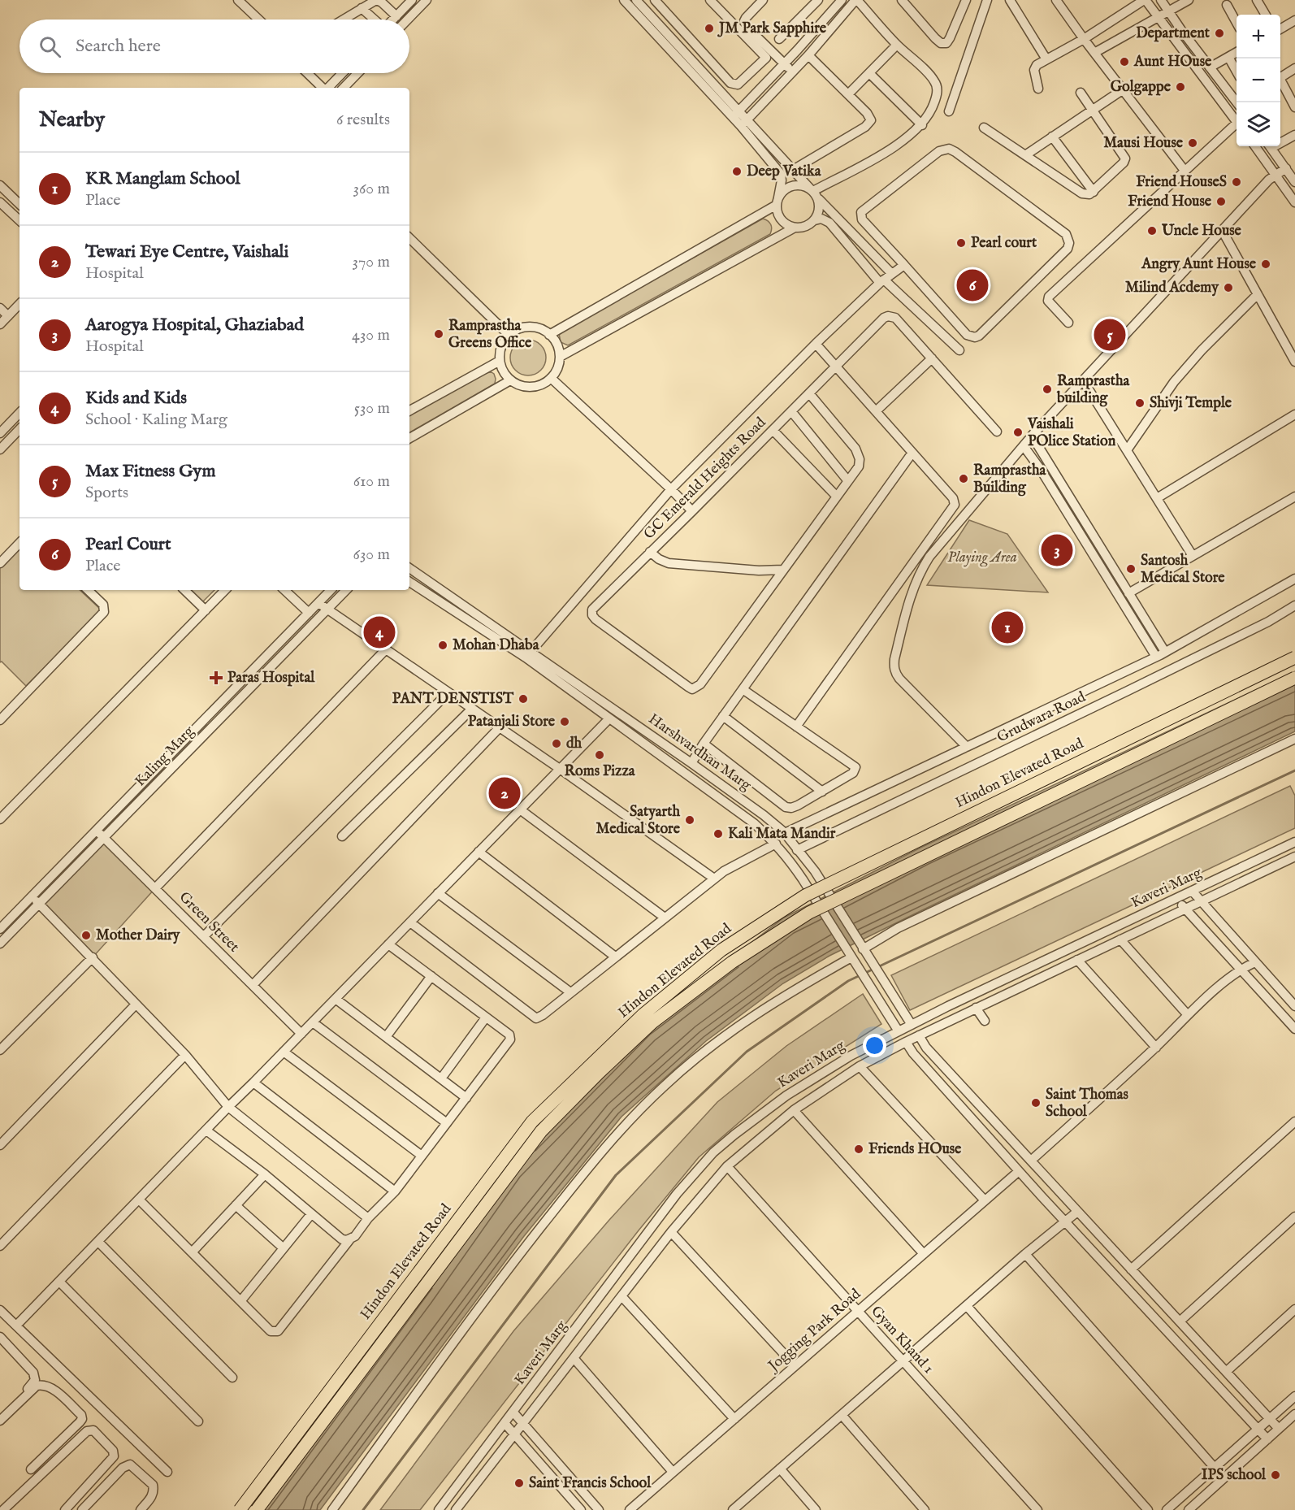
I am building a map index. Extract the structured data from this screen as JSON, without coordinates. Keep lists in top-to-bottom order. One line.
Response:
{"streets":{"highway":["Hindon Elevated Road"],"street":["GC Emerald Heights Road","Grudwara Road","Harshvardhan Marg","Kaling Marg","Kaveri Marg","Green Street","Jogging Park Road","Gyan Khand 1"]},"crossings":[["Grudwara Road","Harshvardhan Marg"],["Harshvardhan Marg","Kaveri Marg"],["Kaling Marg","Green Street"],["Kaveri Marg","Gyan Khand 1"],["Jogging Park Road","Gyan Khand 1"]],"parks":["Playing Area"],"places":{"other":["JM Park Sapphire","Department","Aunt HOuse","Golgappe","Mausi House","Deep Vatika","Friend HouseS","Friend House","Uncle House","Pearl court","Angry Aunt House","Milind Acdemy","Ramprastha Greens Office","Ramprastha building","Shivji Temple","Vaishali POlice Station","Ramprastha Building","Santosh Medical Store","Mohan Dhaba","PANT DENSTIST","Patanjali Store","dh","Roms Pizza","Satyarth Medical Store","Kali Mata Mandir","Mother Dairy","Saint Thomas School","Friends HOuse","IPS school","Saint Francis School"],"health":["Paras Hospital"]},"page":{"map_buttons":["+","−"],"search":"Search here","heading":["Nearby","6 results"],"list":[{"mark":"1","name":"KR Manglam School","note":"Place","value":"360 m"},{"mark":"2","name":"Tewari Eye Centre, Vaishali","note":"Hospital","value":"370 m"},{"mark":"3","name":"Aarogya Hospital, Ghaziabad","note":"Hospital","value":"430 m"},{"mark":"4","name":"Kids and Kids","note":"School · Kaling Marg","value":"530 m"},{"mark":"5","name":"Max Fitness Gym","note":"Sports","value":"610 m"},{"mark":"6","name":"Pearl Court","note":"Place","value":"630 m"}],"pins":["6","5","3","1","4","2"]}}
